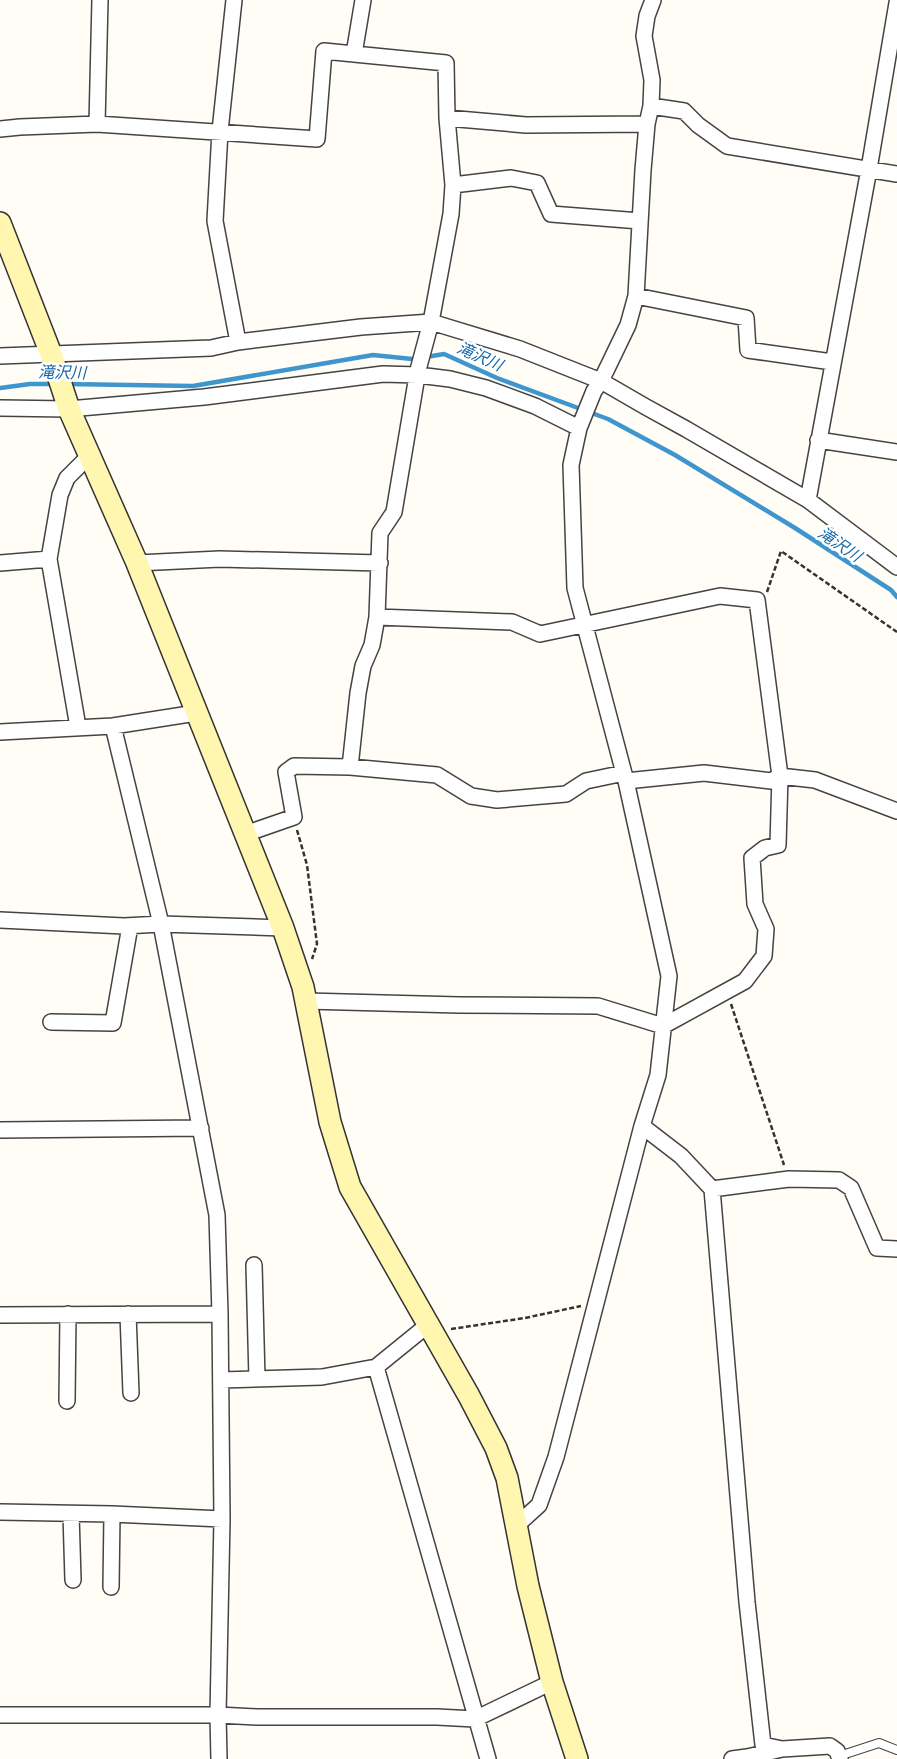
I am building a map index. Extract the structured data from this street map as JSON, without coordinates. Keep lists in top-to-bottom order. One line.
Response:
{"water":["滝沢川"]}
